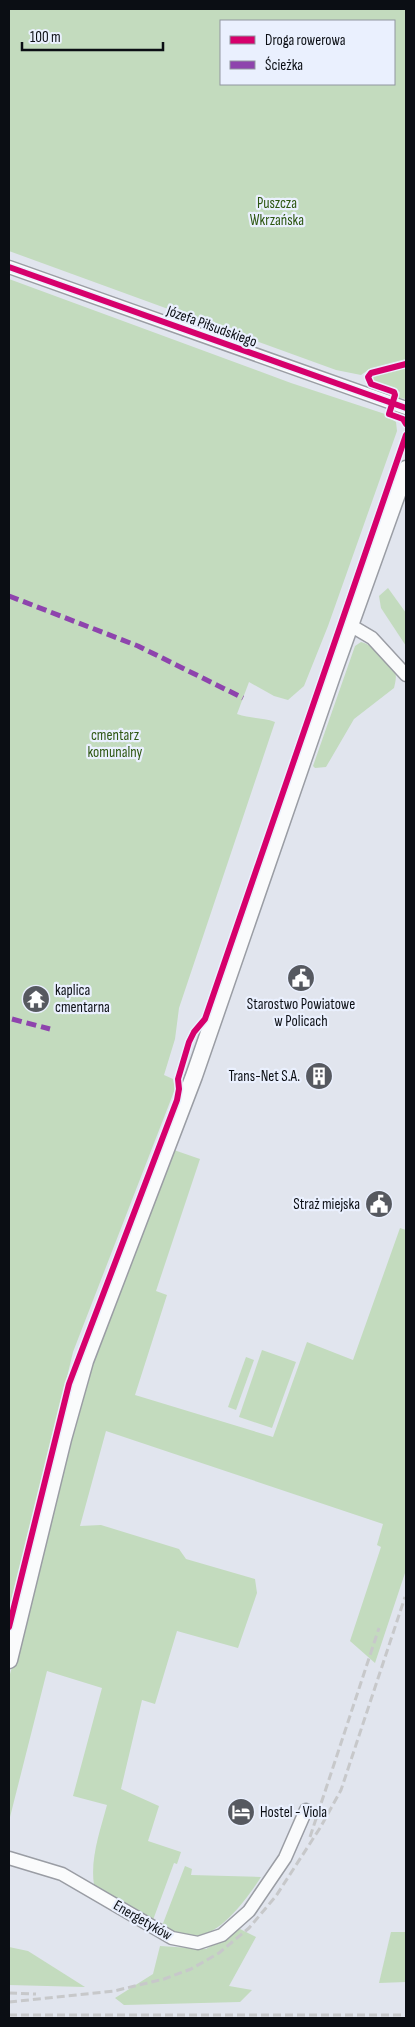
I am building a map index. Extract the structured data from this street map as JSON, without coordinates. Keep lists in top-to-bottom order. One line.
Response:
{"streets":{"street":["Józefa Piłsudskiego","Energetyków"]},"parks":["Puszcza Wkrzańska","cmentarz komunalny"],"places":{"public building":["Starostwo Powiatowe w Policach","Straż miejska"],"temple":["kaplica cmentarna"],"building":["Trans-Net S.A."],"hotel":["Hostel - Viola"]},"legend":["Droga rowerowa","Ścieżka"],"scale_bar":"100 m"}
